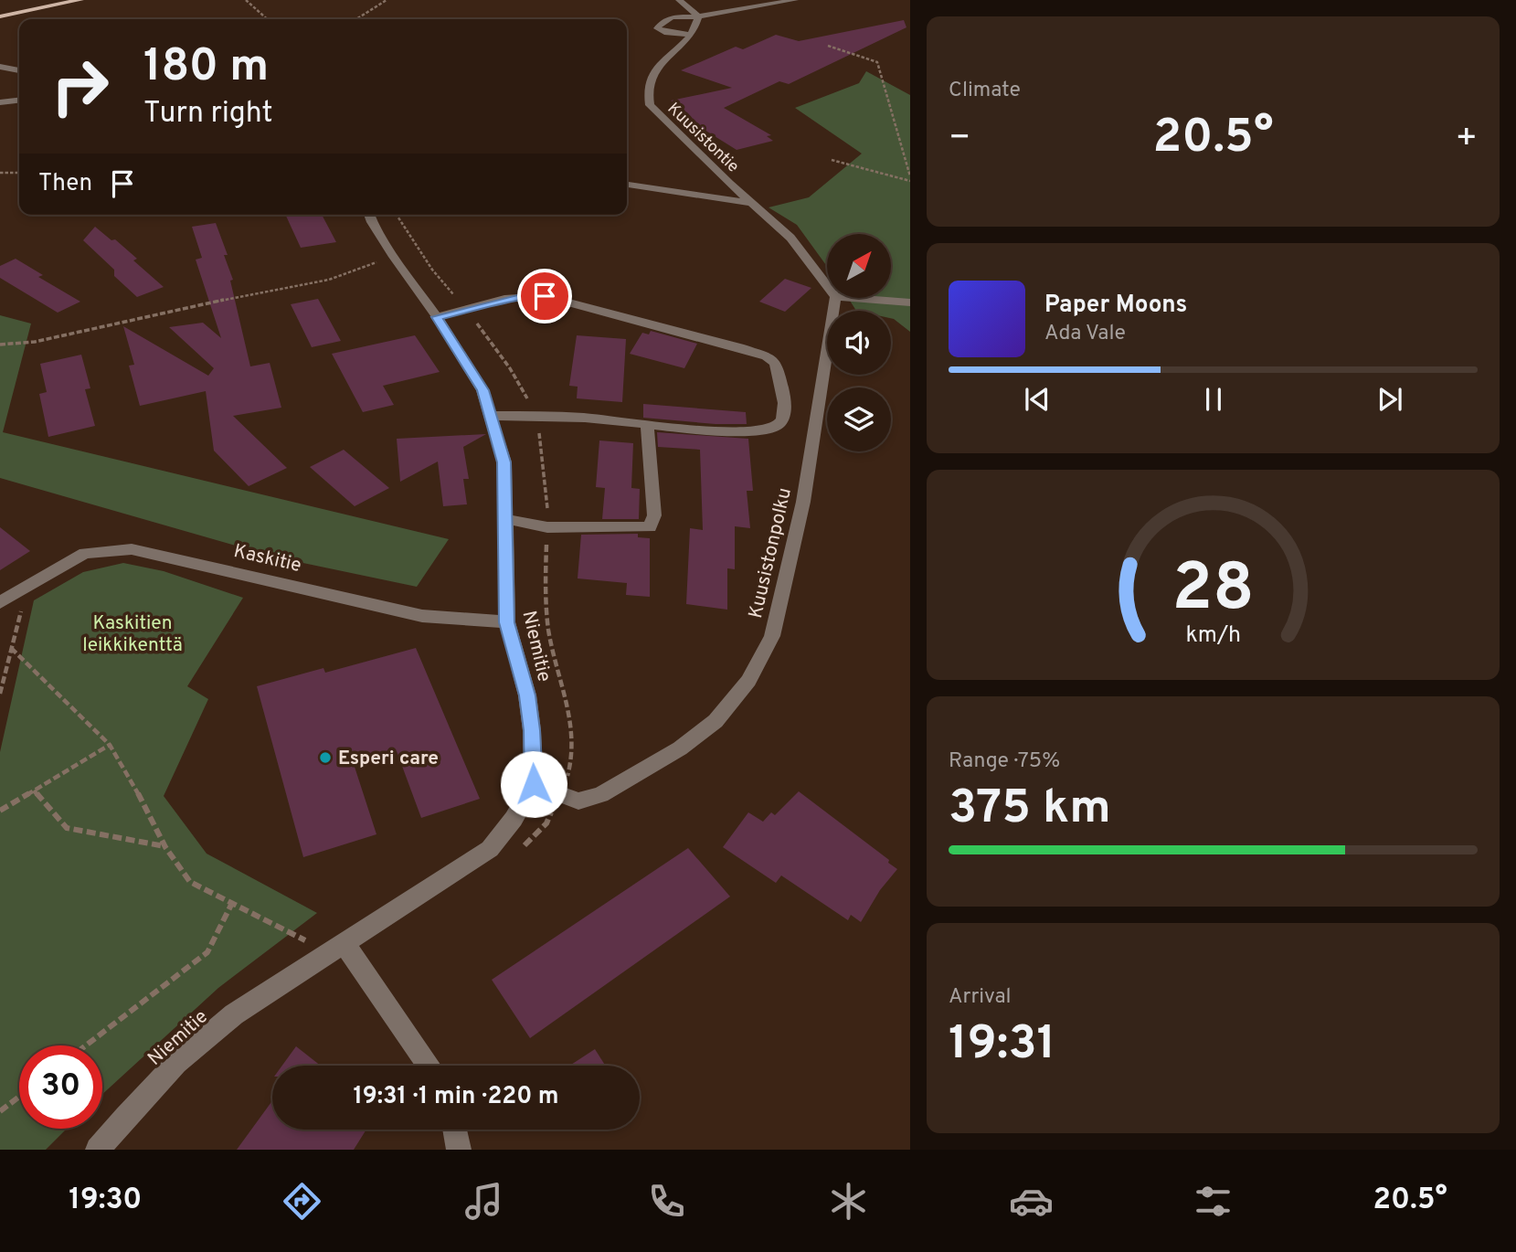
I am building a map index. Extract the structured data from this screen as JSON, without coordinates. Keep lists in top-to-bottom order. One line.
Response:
{"streets":{"street":["Kuusistontie","Kuusistonpolku","Kaskitie","Niemitie"]},"crossings":[["Kuusistonpolku","Niemitie"],["Kaskitie","Niemitie"]],"parks":["Kaskitien leikkikenttä"],"places":["Esperi care"],"north":"top right","page":{"tile":["Climate",["Range · 75%","375 km"],["Arrival","19:31"]],"turn":["180 m","Turn right"],"heat":["−","20.5°","+"],"then":"Then","song":["Paper Moons","Ada Vale"],"limit":"30","trip":"19:31 · 1 min · 220 m","tabs":["19:30","20.5°"],"gauge":["28","km/h"]}}
